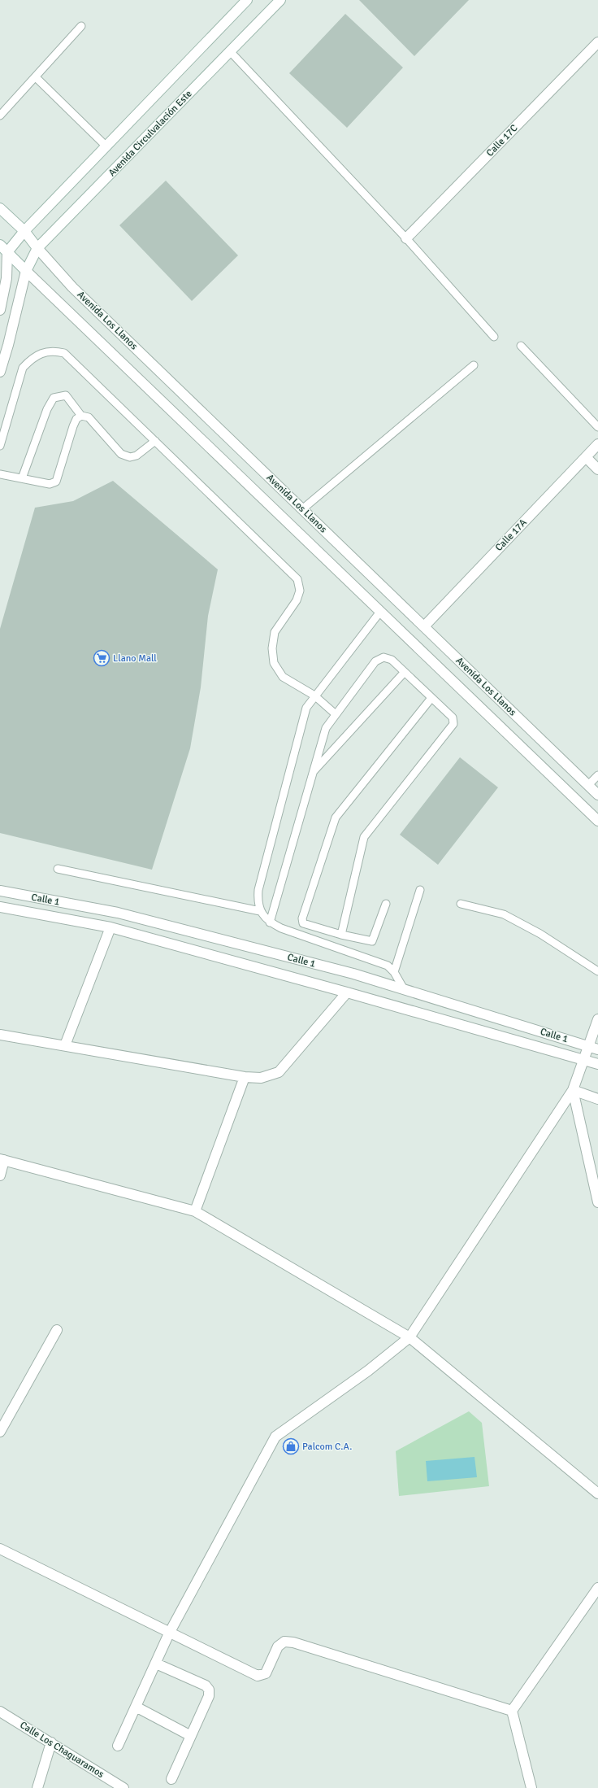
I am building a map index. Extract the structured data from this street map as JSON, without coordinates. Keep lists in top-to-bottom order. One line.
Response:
{"streets":{"street":["Avenida Circulvalación Este","Calle 17C","Avenida Los Llanos","Calle 17A","Calle 1","Calle Los Chaguaramos"]},"crossings":[["Avenida Circulvalación Este","Avenida Los Llanos"],["Avenida Los Llanos","Calle 17A"]],"places":{"supermarket":["Llano Mall"],"shop":["Palcom C.A."]}}
